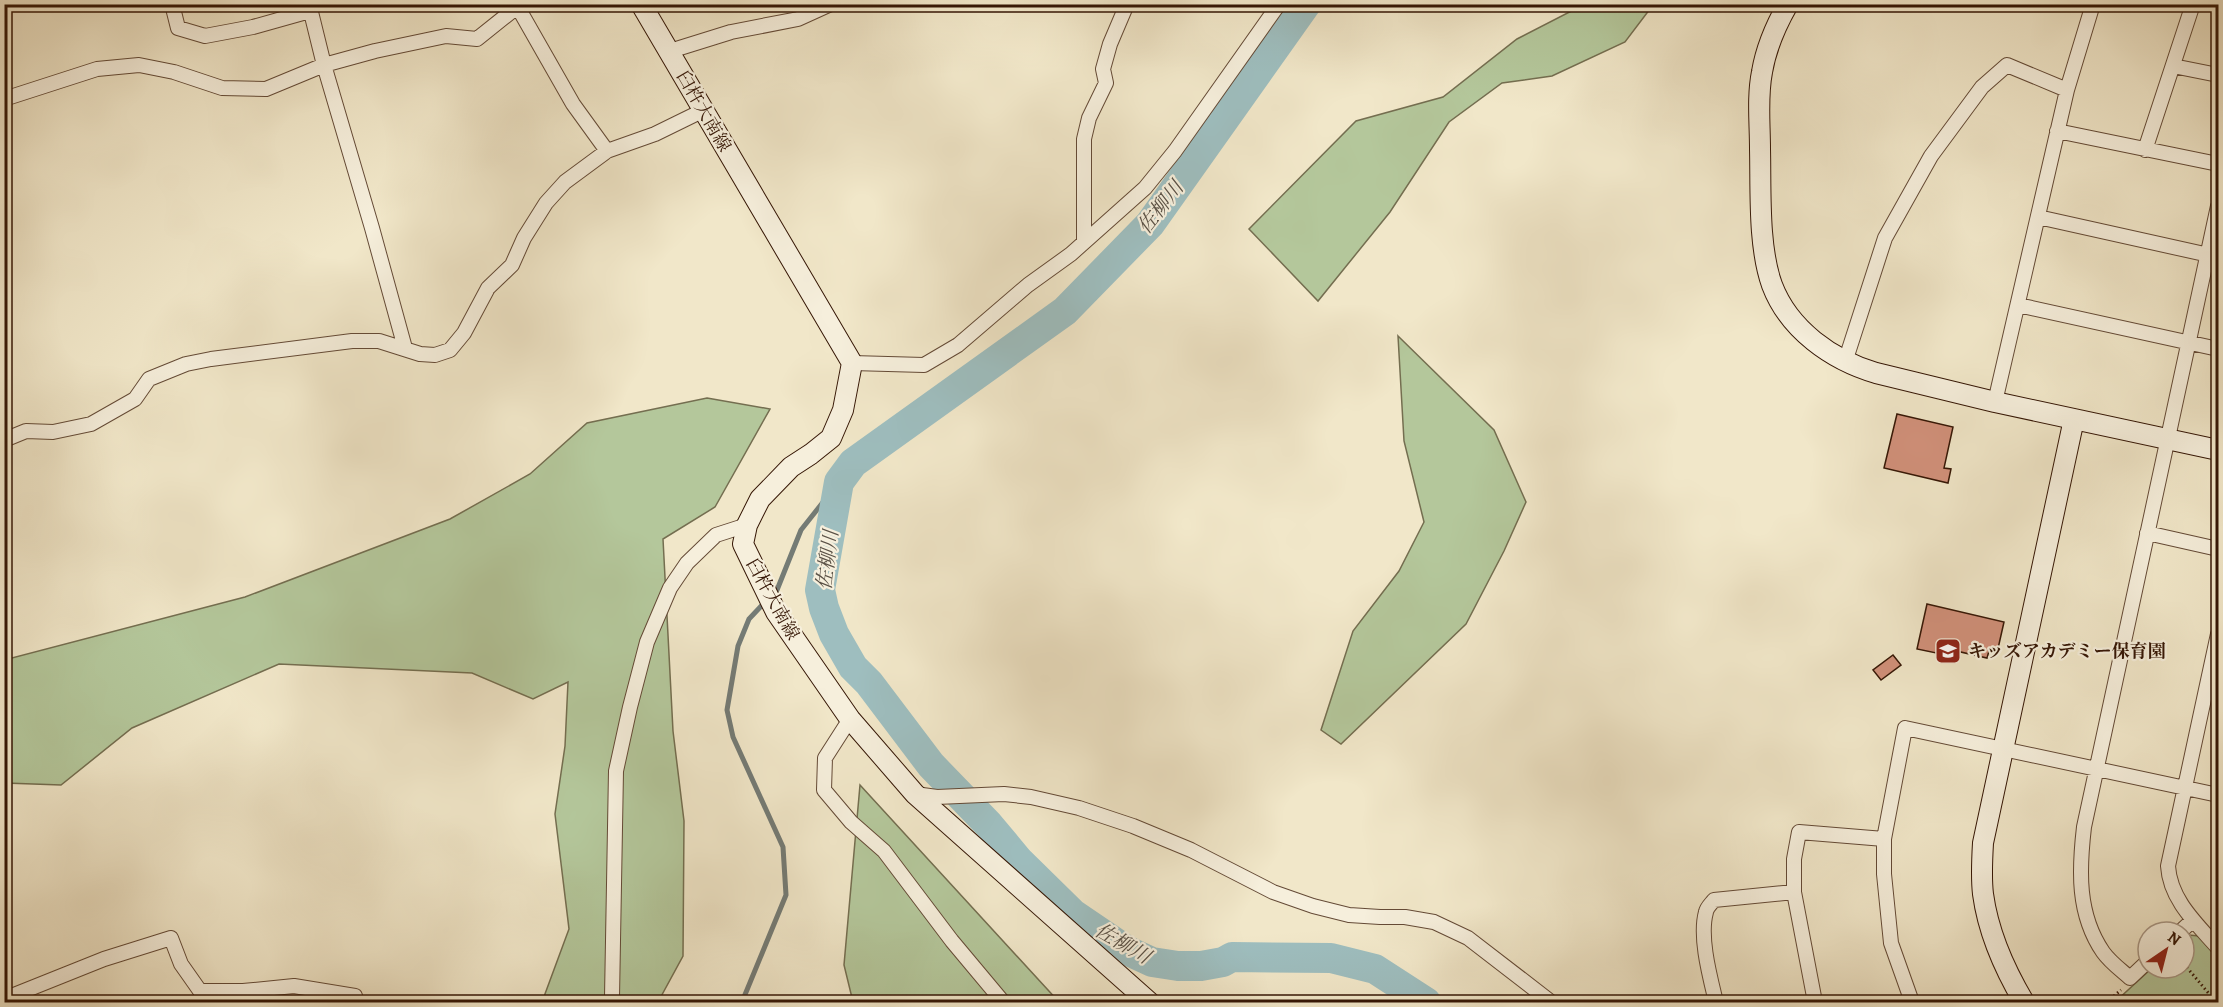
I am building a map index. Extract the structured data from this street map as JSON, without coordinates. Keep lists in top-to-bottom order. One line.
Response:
{"streets":{"street":["臼杵大南線"]},"water":["佐柳川"],"places":{"school or university":["キッズアカデミー保育園"]},"north":"top right"}
